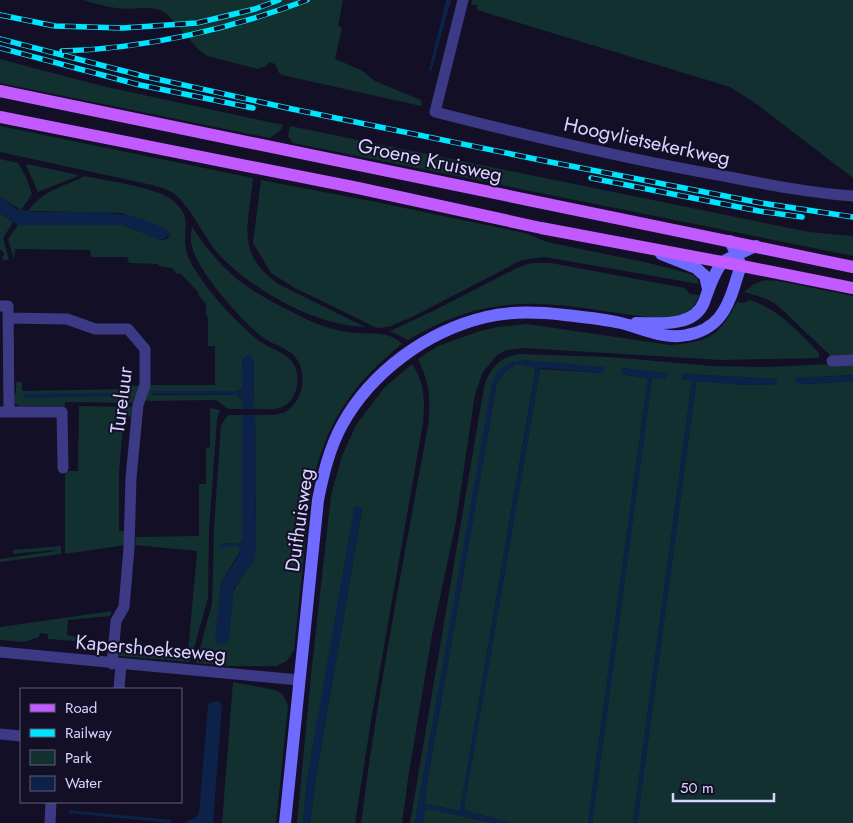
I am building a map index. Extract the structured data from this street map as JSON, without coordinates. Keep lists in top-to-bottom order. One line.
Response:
{"streets":{"main road":["Groene Kruisweg","Duifhuisweg"],"street":["Hoogvlietsekerkweg","Tureluur","Kapershoekseweg"]},"crossings":[["Groene Kruisweg","Duifhuisweg"],["Tureluur","Kapershoekseweg"],["Duifhuisweg","Kapershoekseweg"]],"legend":["Road","Railway","Park","Water"],"scale_bar":"50 m"}
